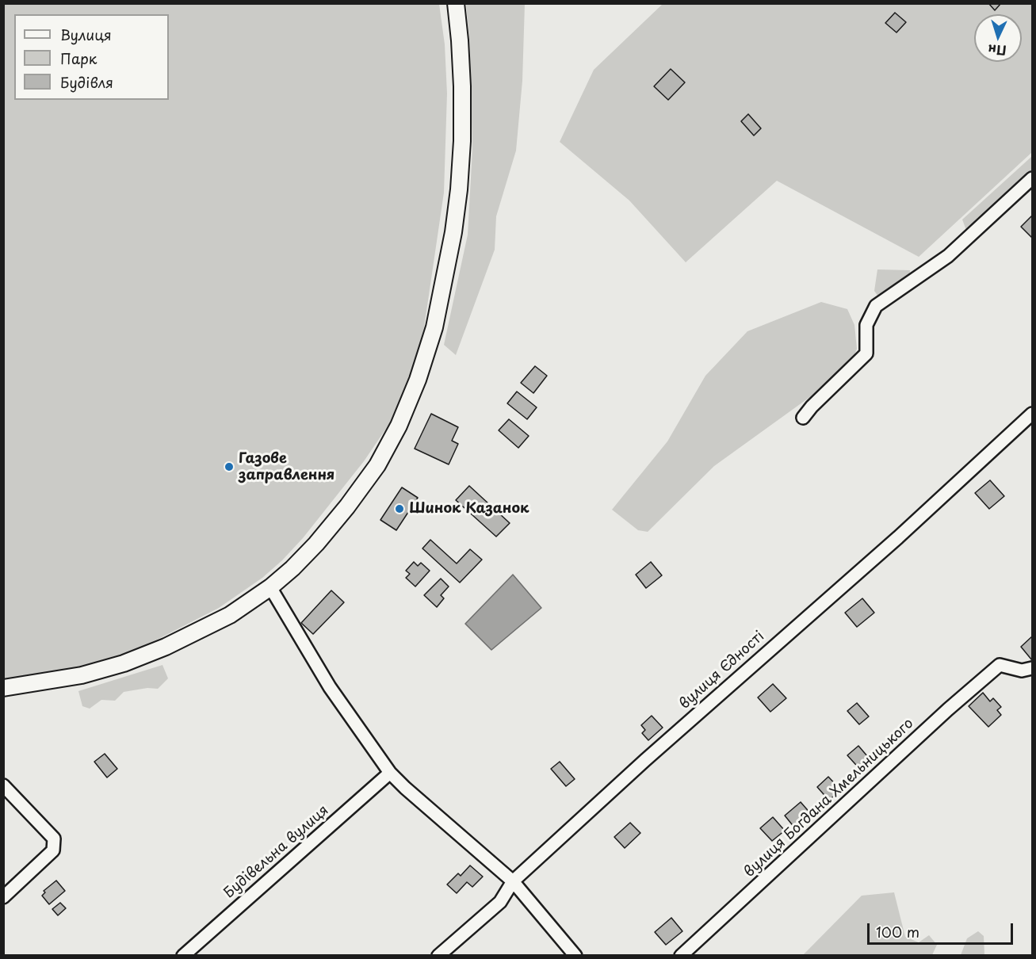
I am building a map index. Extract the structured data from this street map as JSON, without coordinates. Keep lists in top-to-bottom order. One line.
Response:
{"streets":{"street":["вулиця Єдності","вулиця Богдана Хмельницького","Будівельна вулиця"]},"places":["Газове заправлення","Шинок Казанок"],"legend":["Вулиця","Парк","Будівля"],"scale_bar":"100 m","north":"bottom"}
